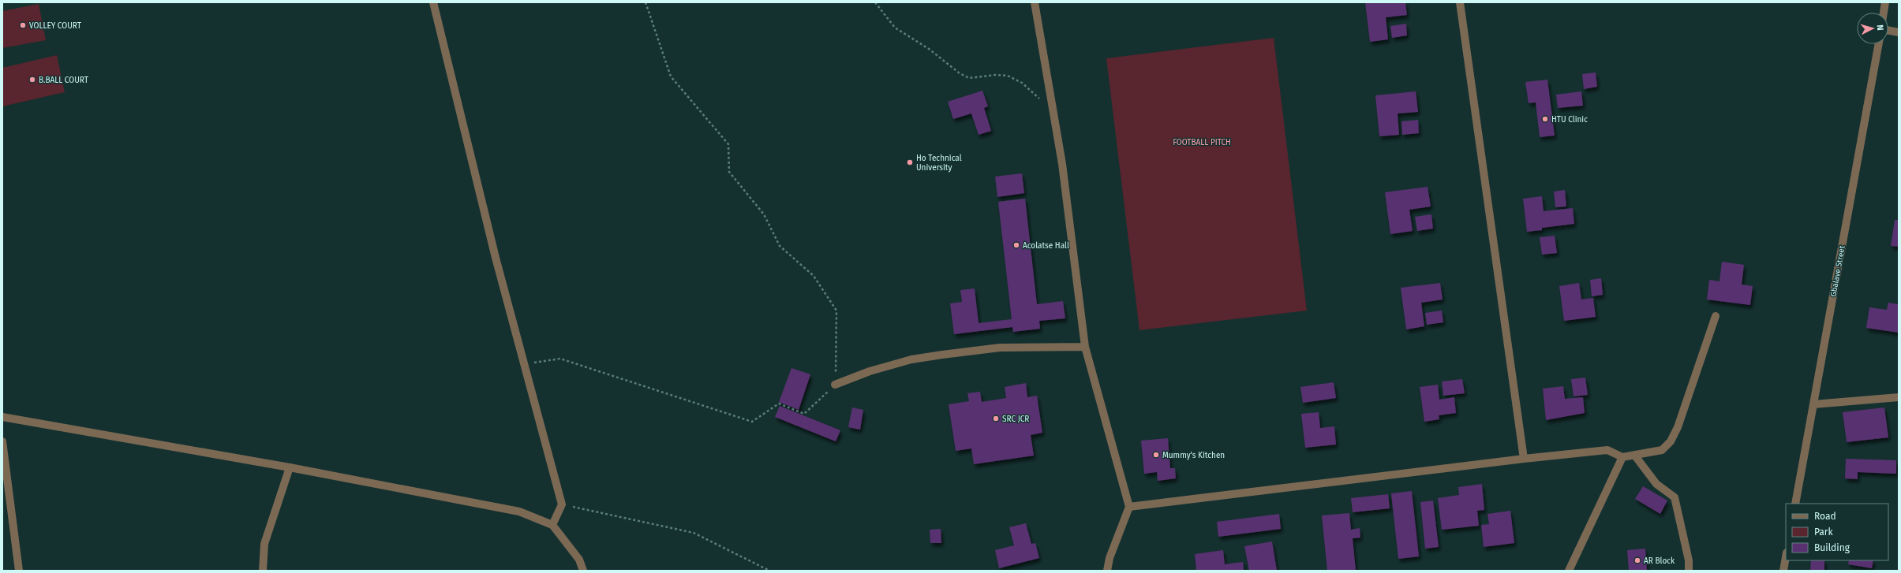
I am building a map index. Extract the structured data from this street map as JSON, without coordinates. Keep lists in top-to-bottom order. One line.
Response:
{"streets":{"street":["Gbalave Street"]},"parks":["FOOTBALL PITCH"],"places":["VOLLEY COURT","B.BALL COURT","HTU Clinic","Ho Technical University","Acolatse Hall","SRC JCR","Mummy’s Kitchen","AR Block"],"legend":["Road","Park","Building"],"north":"right"}
